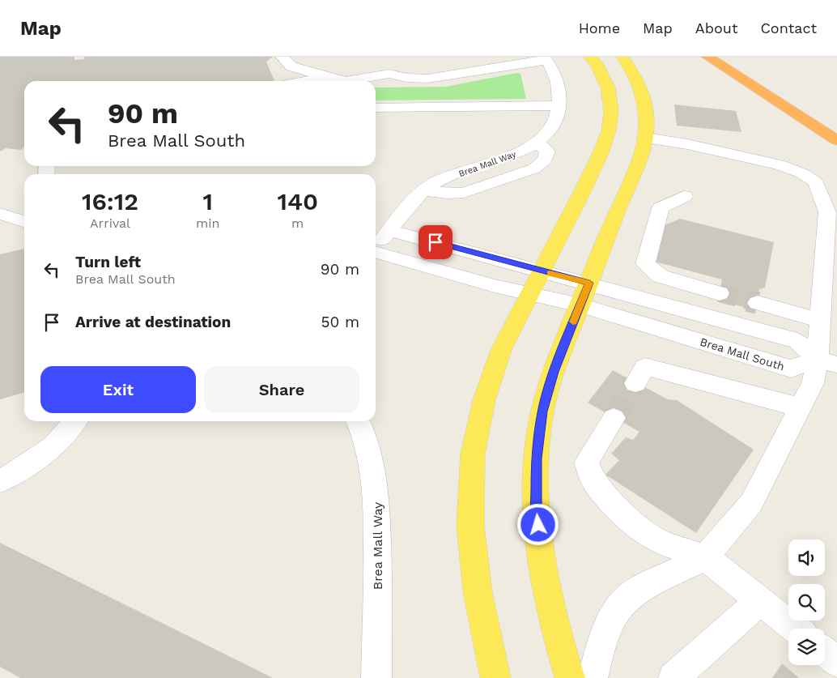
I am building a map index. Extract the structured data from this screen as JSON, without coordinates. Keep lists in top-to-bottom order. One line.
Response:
{"streets":{"lane":["Brea Mall Way","Brea Mall South"]},"page":{"header":"Map","nav":["Home","Map","About","Contact"],"turn":["90 m","Brea Mall South"],"eta":["16:12","Arrival","1","min","140","m"],"list":[{"name":"Turn left","note":"Brea Mall South","value":"90 m"},{"name":"Arrive at destination","value":"50 m"}],"buttons":["Exit","Share"]}}
